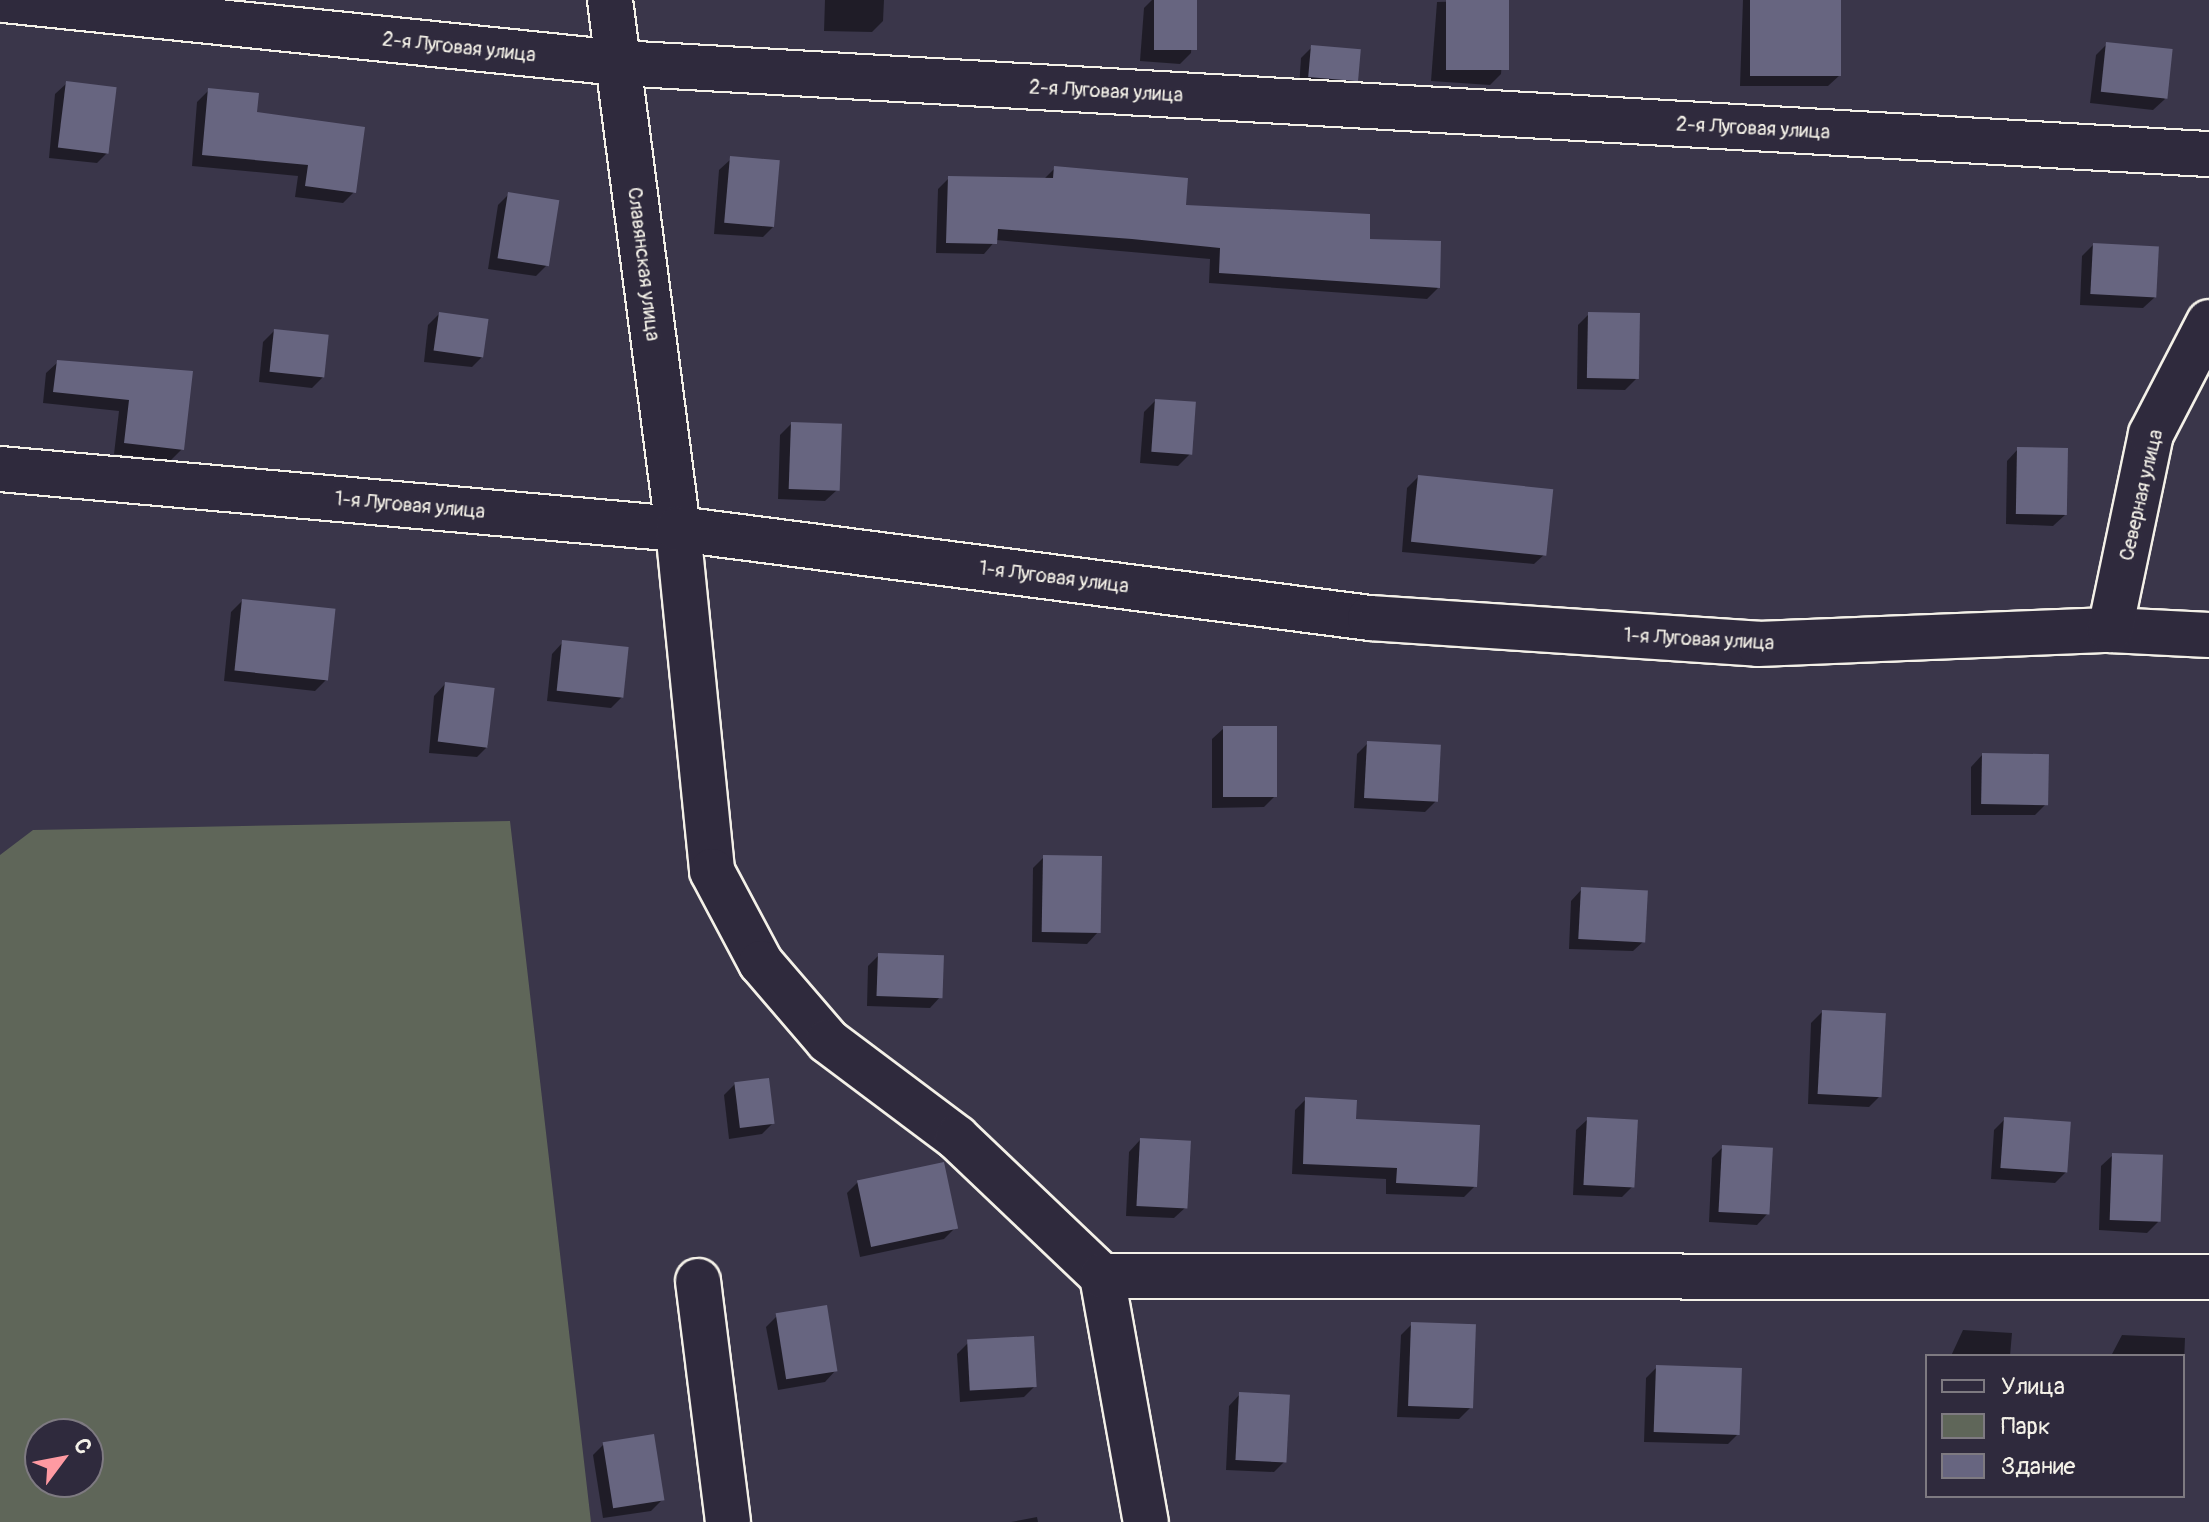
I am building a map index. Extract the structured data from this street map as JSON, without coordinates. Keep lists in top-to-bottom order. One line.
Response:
{"streets":{"street":["2-я Луговая улица","Славянская улица","Северная улица","1-я Луговая улица"]},"crossings":[["2-я Луговая улица","Славянская улица"],["Славянская улица","1-я Луговая улица"],["Северная улица","1-я Луговая улица"]],"legend":["Улица","Парк","Здание"],"north":"top right"}
